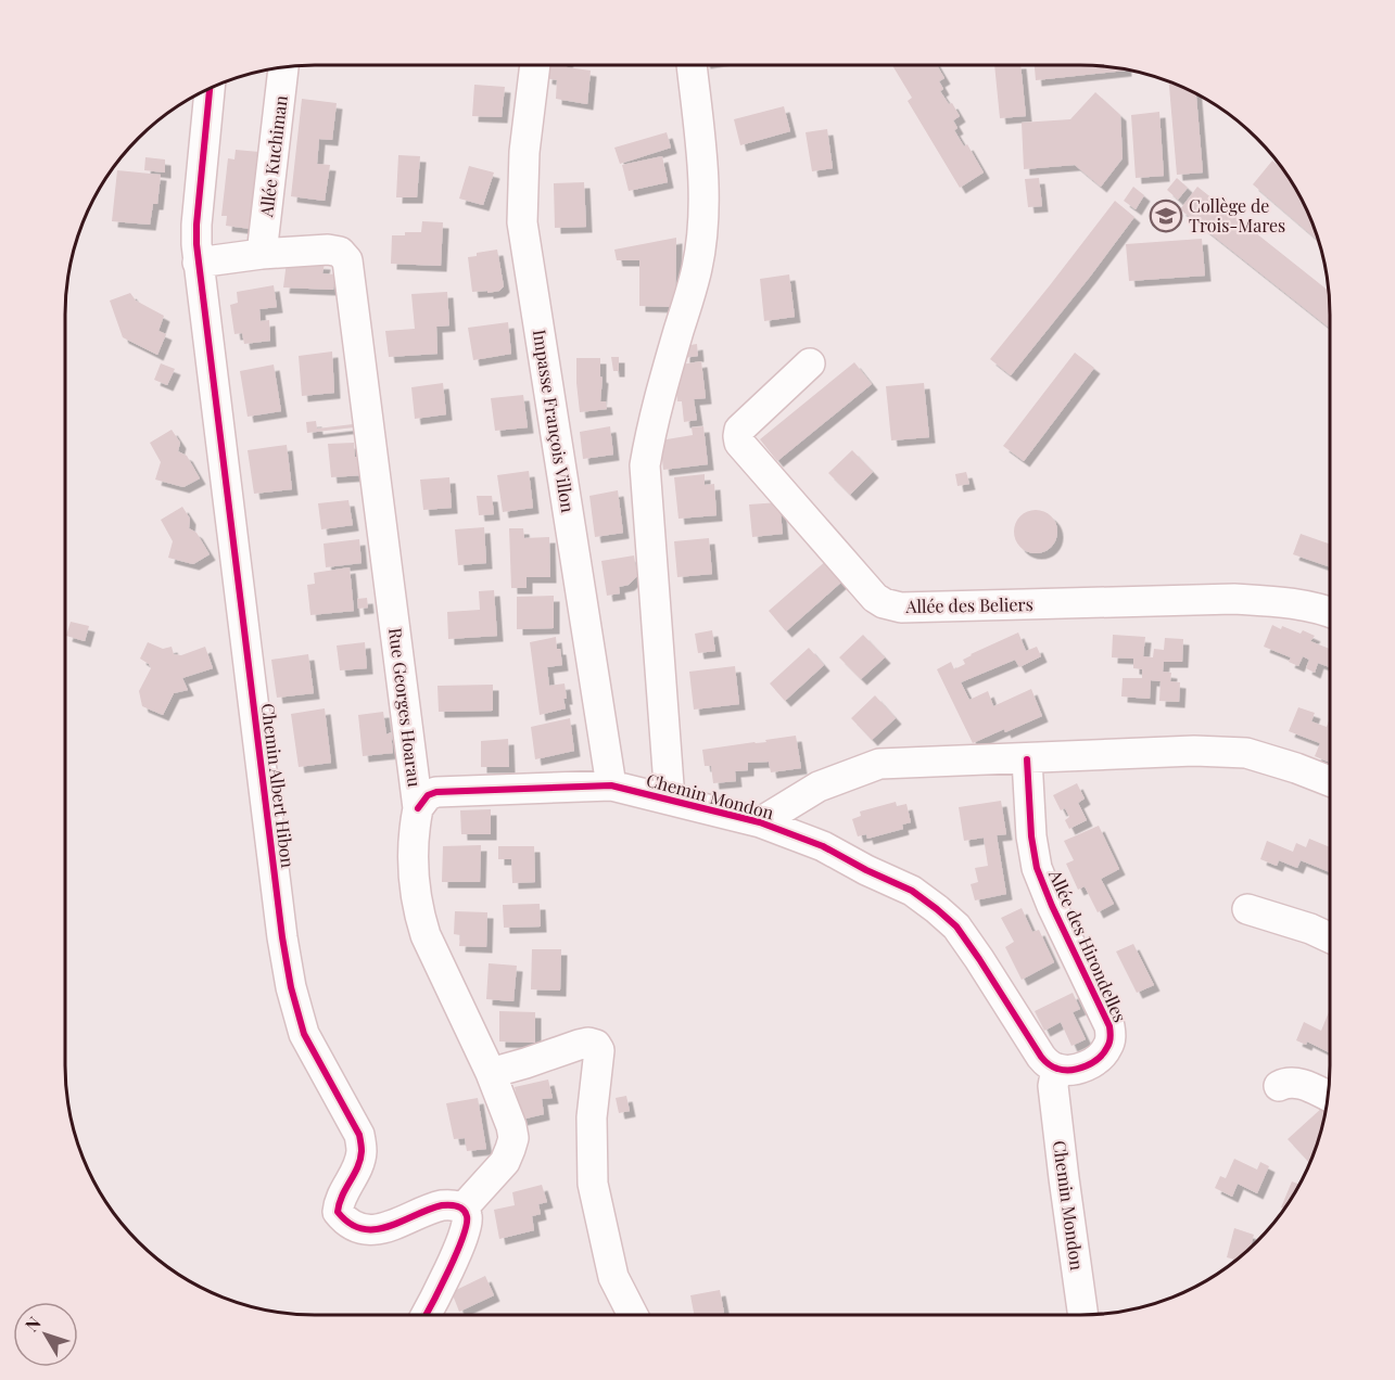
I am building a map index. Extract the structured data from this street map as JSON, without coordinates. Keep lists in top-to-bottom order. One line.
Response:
{"streets":{"street":["Allée Kuchiman","Impasse François Villon","Allée des Beliers","Rue Georges Hoarau","Chemin Albert Hibon","Chemin Mondon","Allée des Hirondelles"]},"crossings":[["Allée Kuchiman","Rue Georges Hoarau"],["Impasse François Villon","Chemin Mondon"],["Rue Georges Hoarau","Chemin Albert Hibon"],["Rue Georges Hoarau","Chemin Mondon"],["Chemin Mondon","Allée des Hirondelles"]],"places":{"school or university":["Collège de Trois-Mares"]},"north":"top left"}
